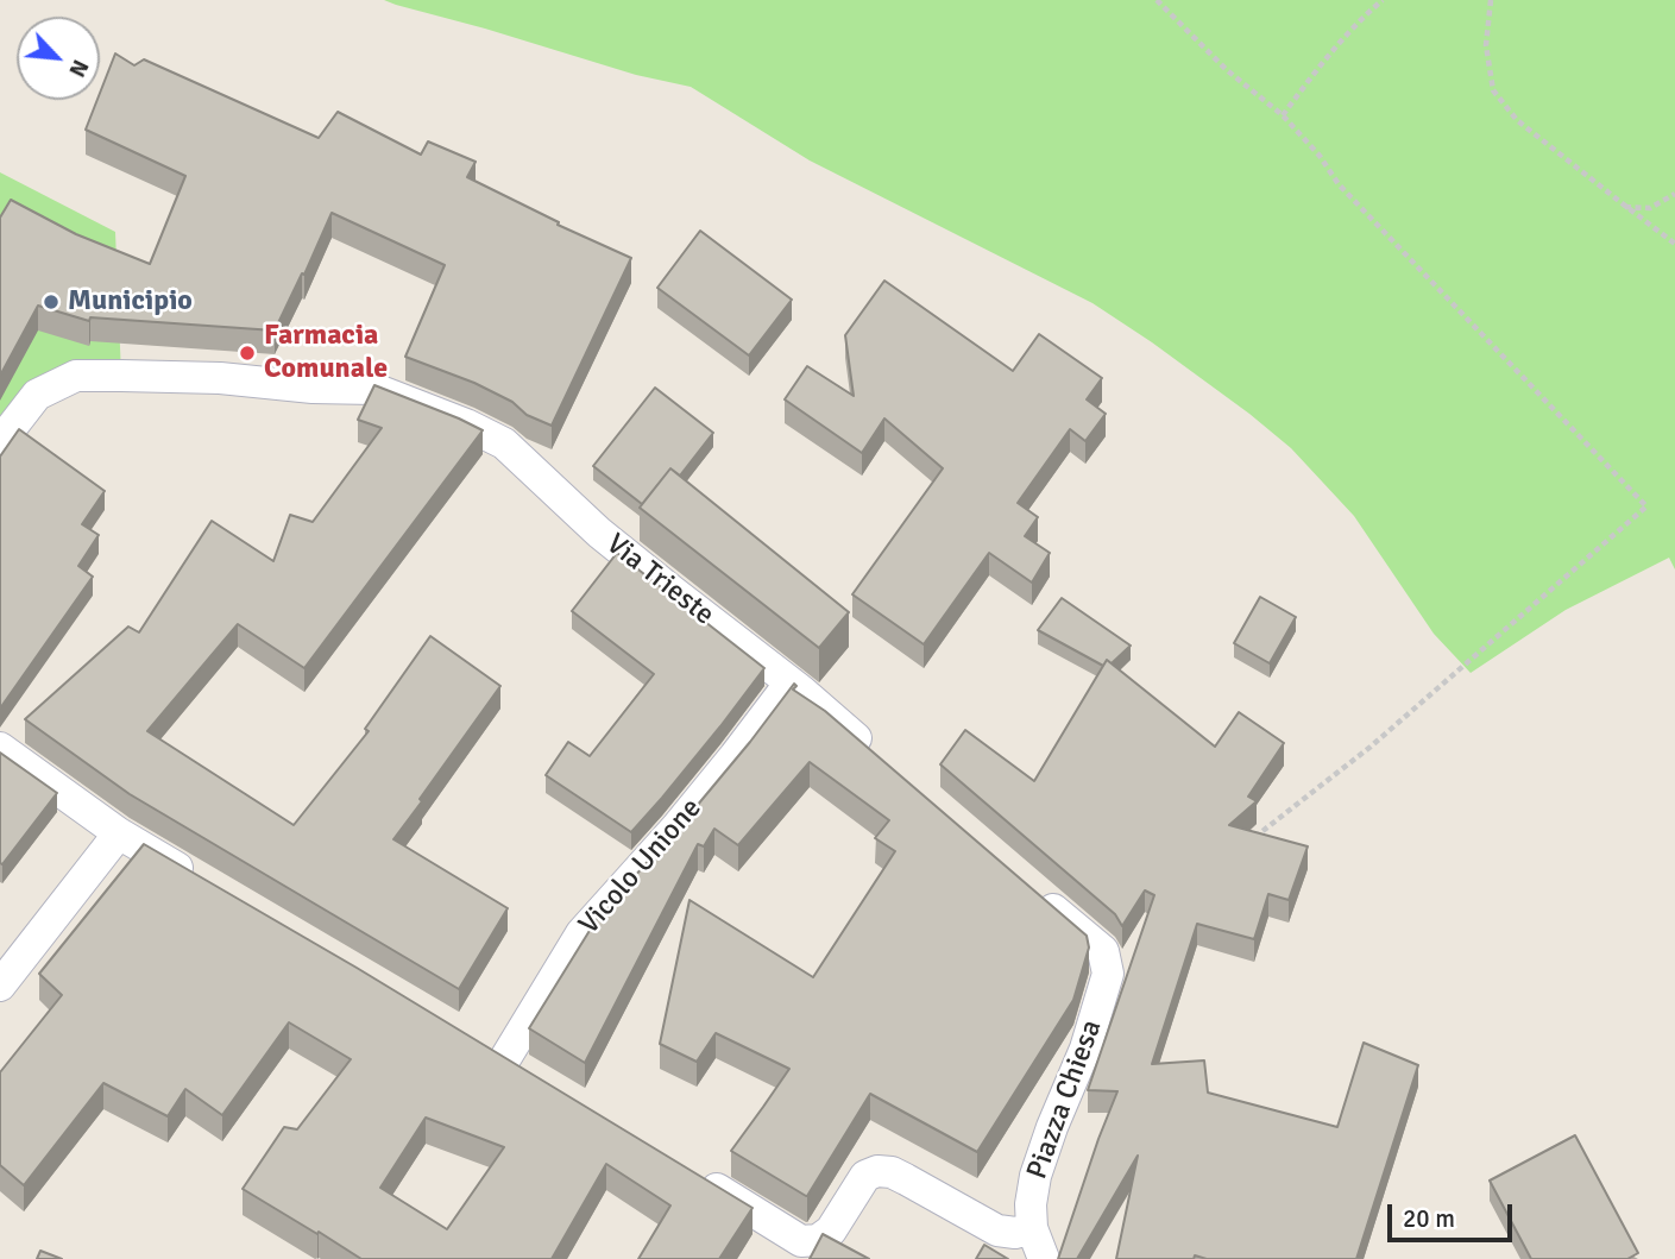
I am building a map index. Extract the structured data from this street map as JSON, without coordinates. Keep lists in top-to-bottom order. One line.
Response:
{"streets":{"street":["Via Trieste","Vicolo Unione","Piazza Chiesa"]},"crossings":[["Via Trieste","Vicolo Unione"]],"places":["Municipio","Farmacia Comunale"],"scale_bar":"20 m","north":"bottom right"}
